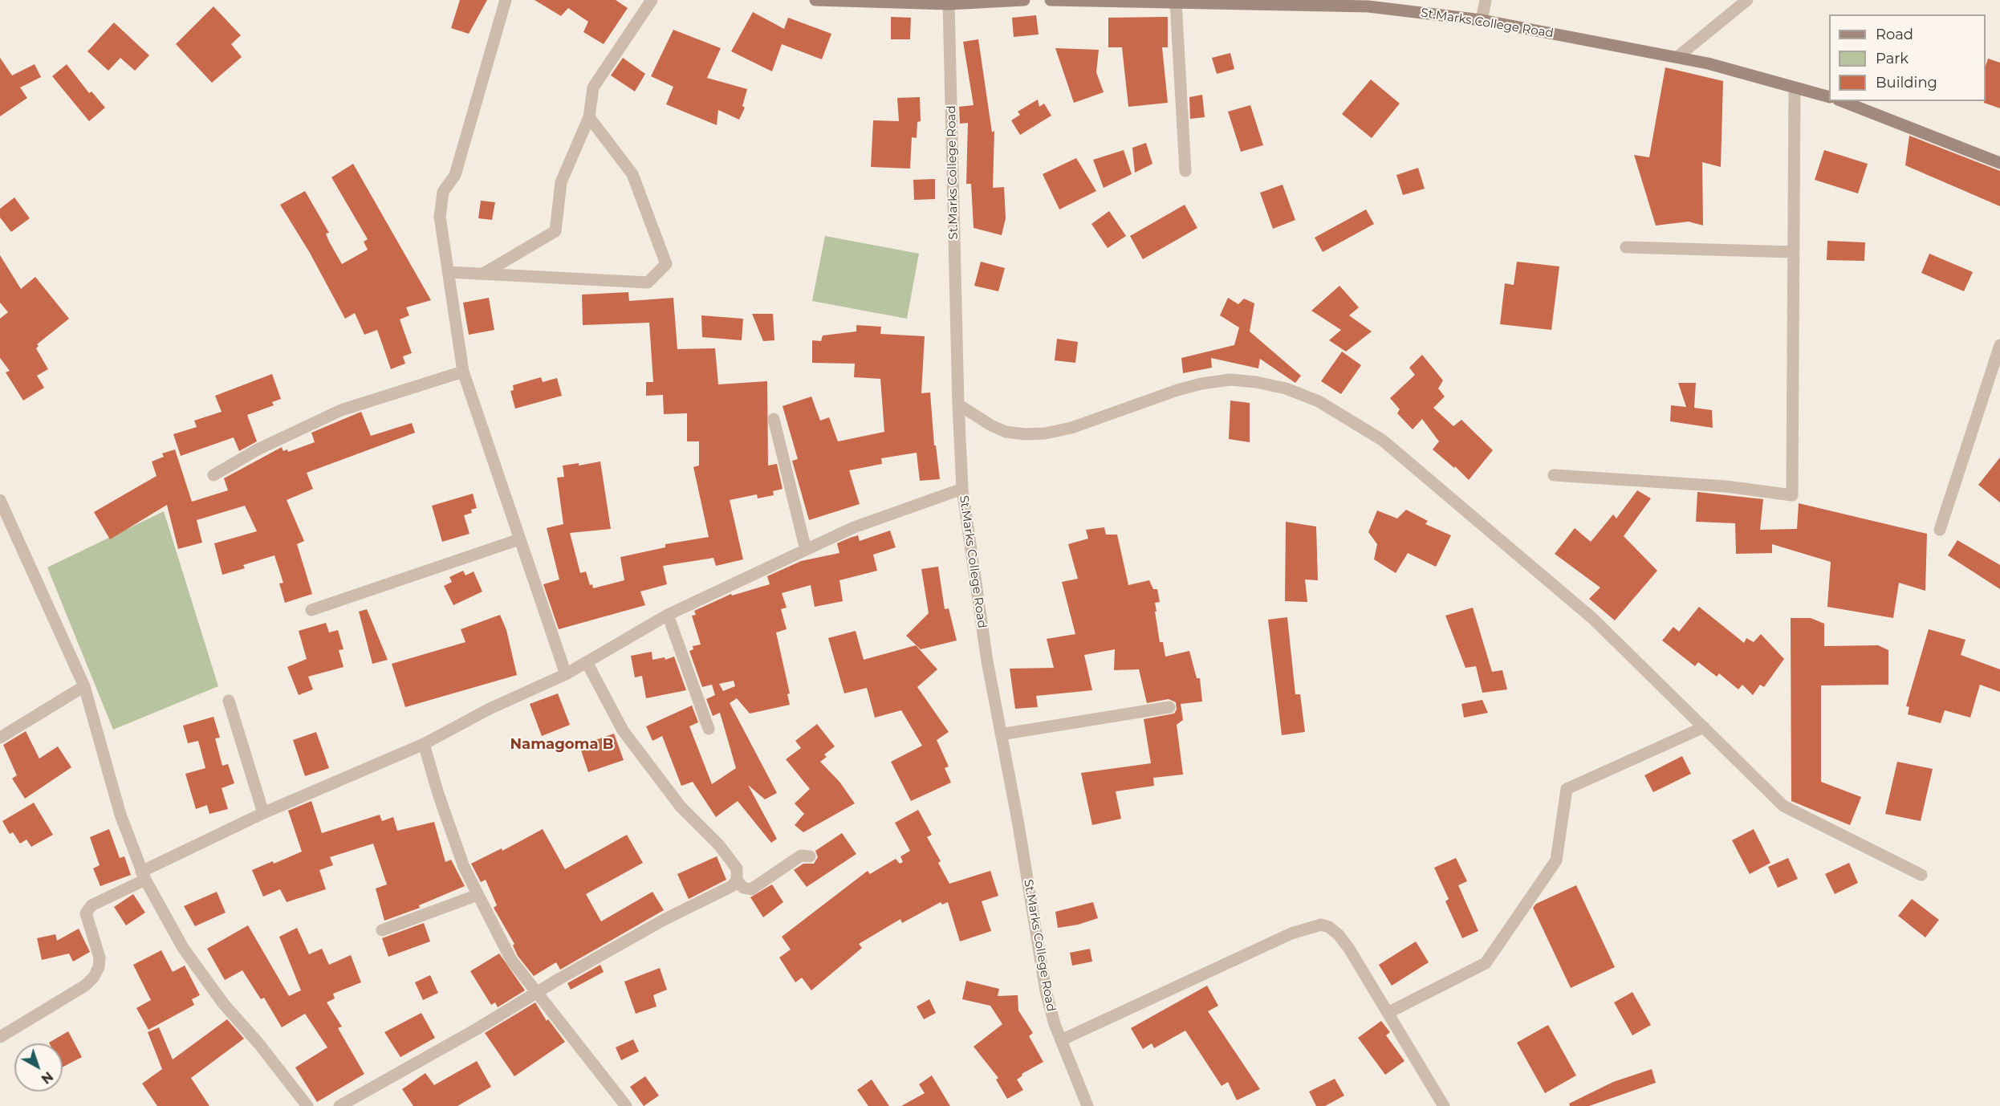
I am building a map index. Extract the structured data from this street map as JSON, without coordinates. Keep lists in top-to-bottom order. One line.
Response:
{"streets":{"main road":["St.Marks College Road"]},"districts":["Namagoma B"],"legend":["Road","Park","Building"],"north":"bottom right"}
